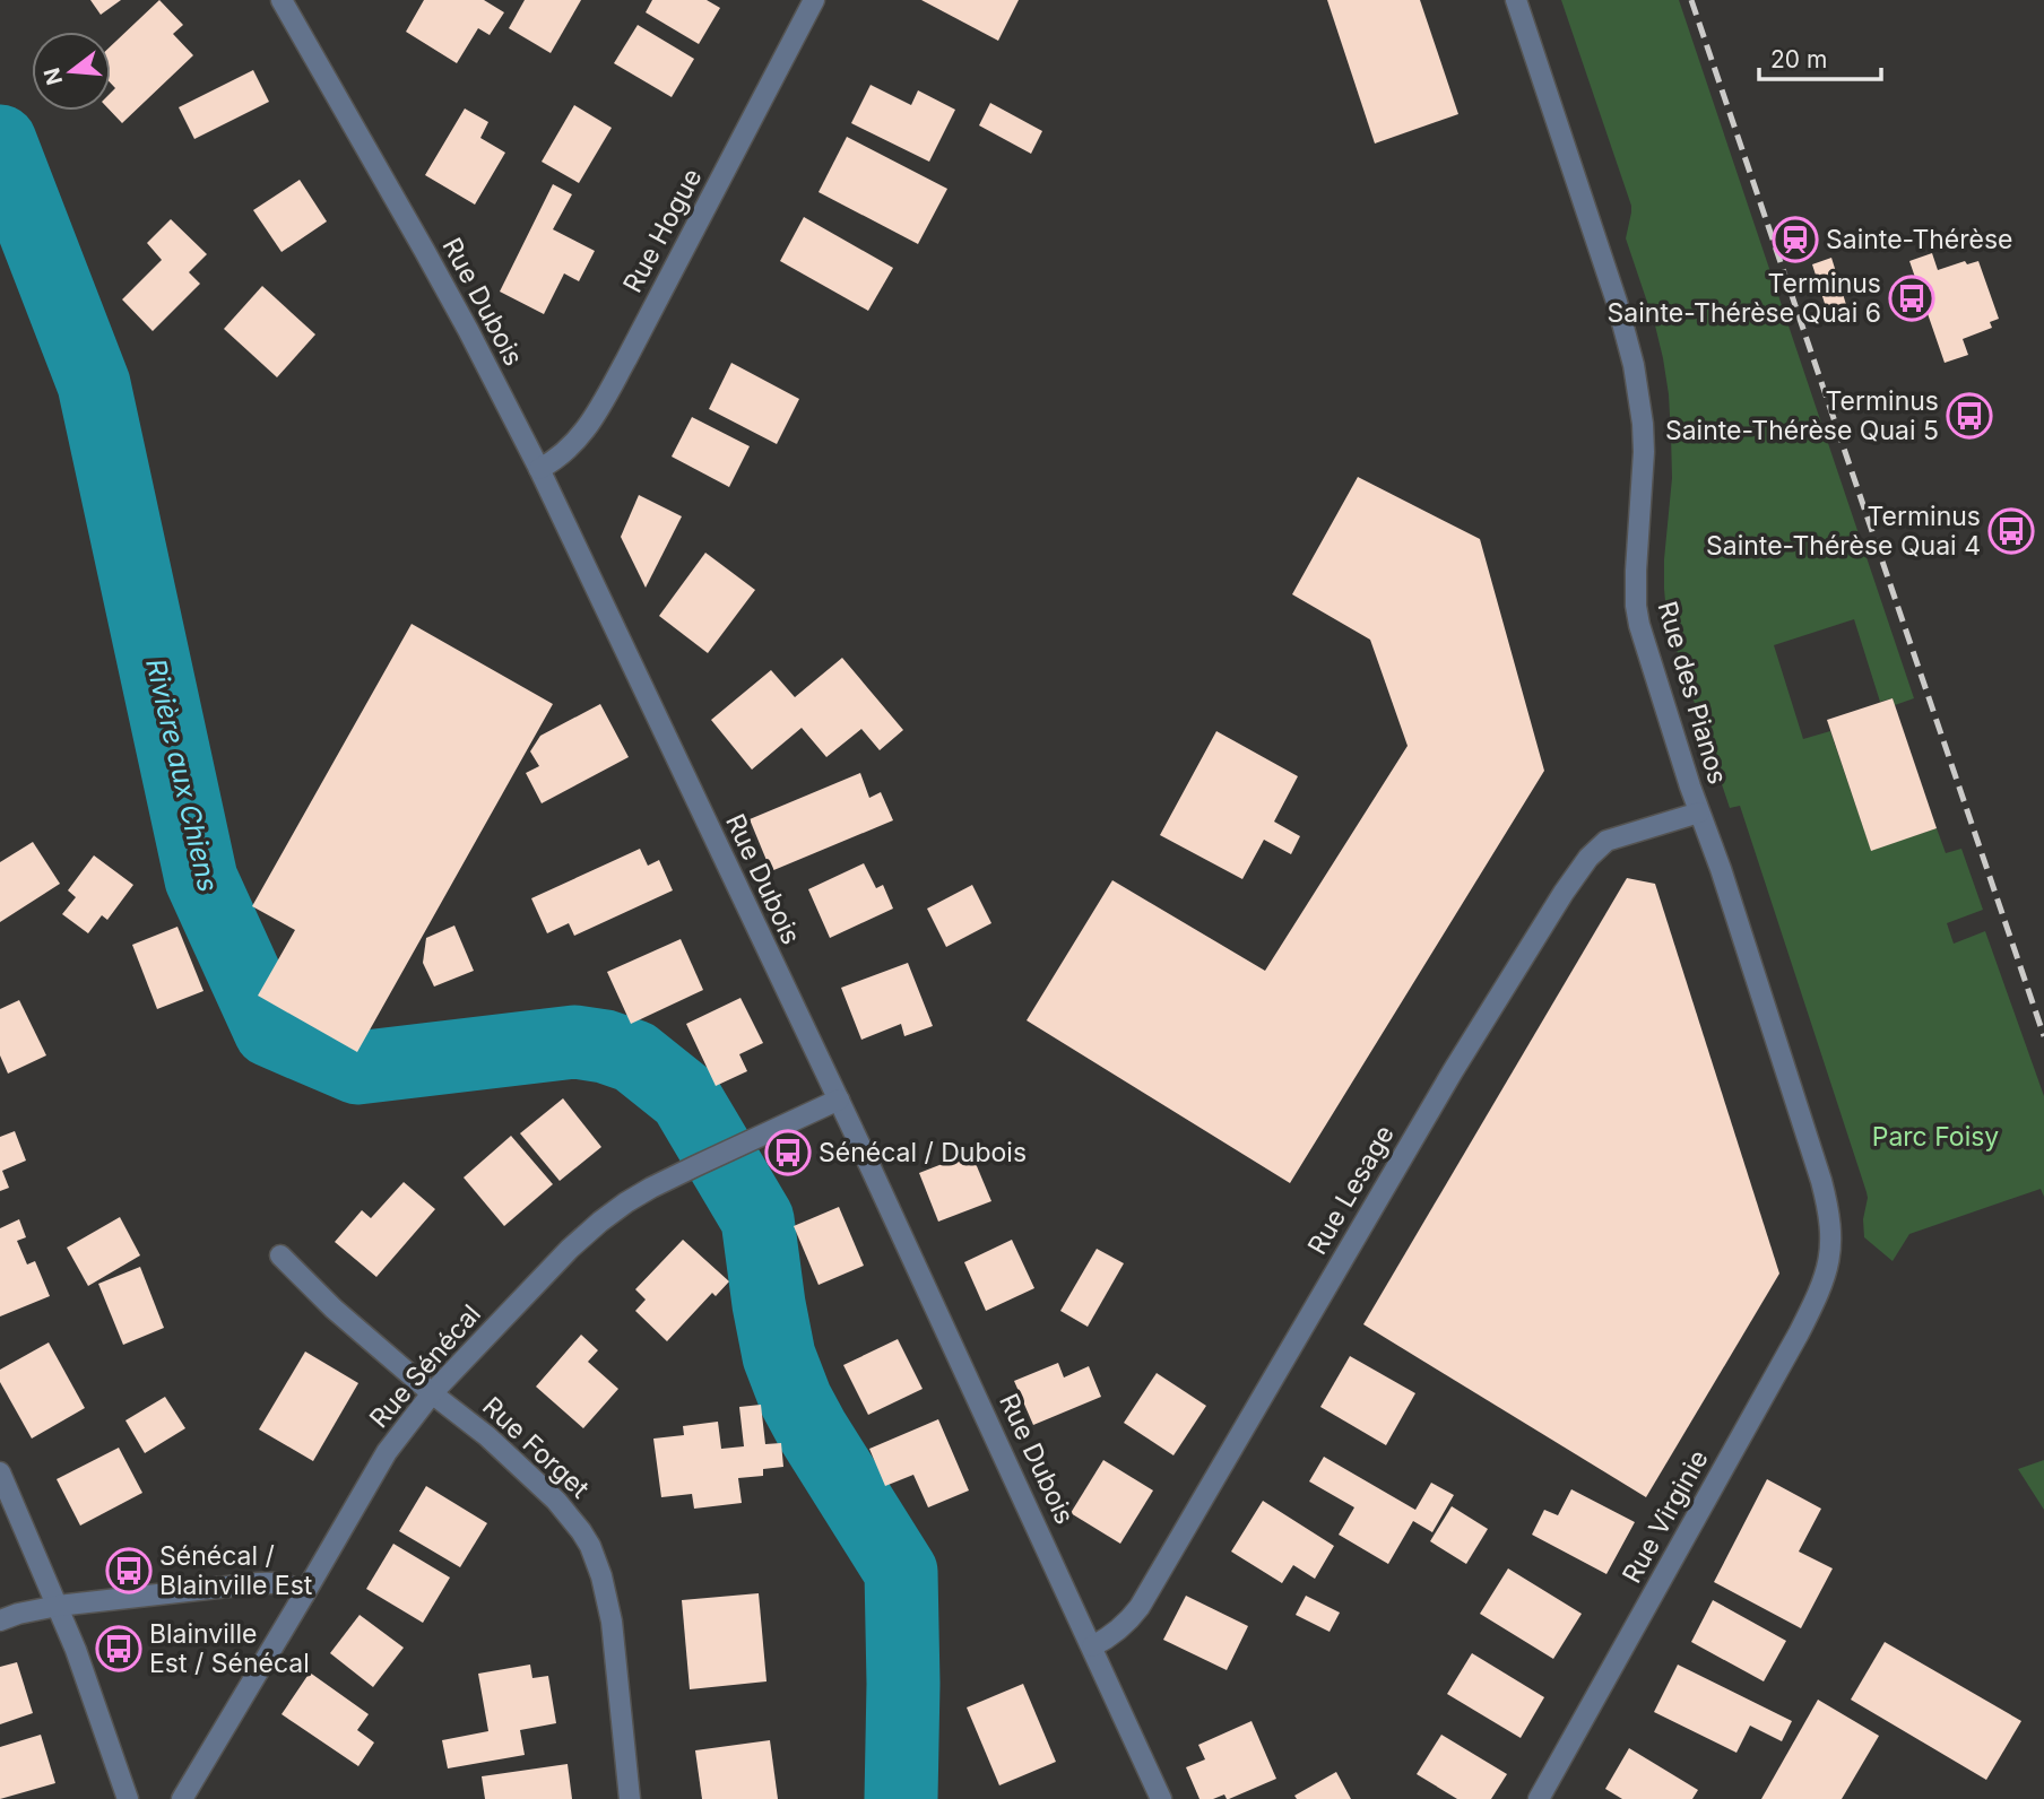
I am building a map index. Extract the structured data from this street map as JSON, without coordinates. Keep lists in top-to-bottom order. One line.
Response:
{"streets":{"street":["Rue Hogue","Rue Dubois","Rue des Pianos","Rue Lesage","Rue Sénécal","Rue Forget","Rue Virginie"]},"crossings":[["Rue Hogue","Rue Dubois"],["Rue Dubois","Rue Lesage"],["Rue Dubois","Rue Sénécal"],["Rue des Pianos","Rue Lesage"],["Rue des Pianos","Rue Virginie"],["Rue Sénécal","Rue Forget"]],"water":["Rivière aux Chiens"],"parks":["Parc Foisy"],"places":{"station":["Sainte-Thérèse"],"bus stop":["Terminus Sainte-Thérèse Quai 6","Terminus Sainte-Thérèse Quai 5","Terminus Sainte-Thérèse Quai 4","Sénécal / Dubois","Sénécal / Blainville Est","Blainville Est / Sénécal"]},"scale_bar":"20 m","north":"left"}
